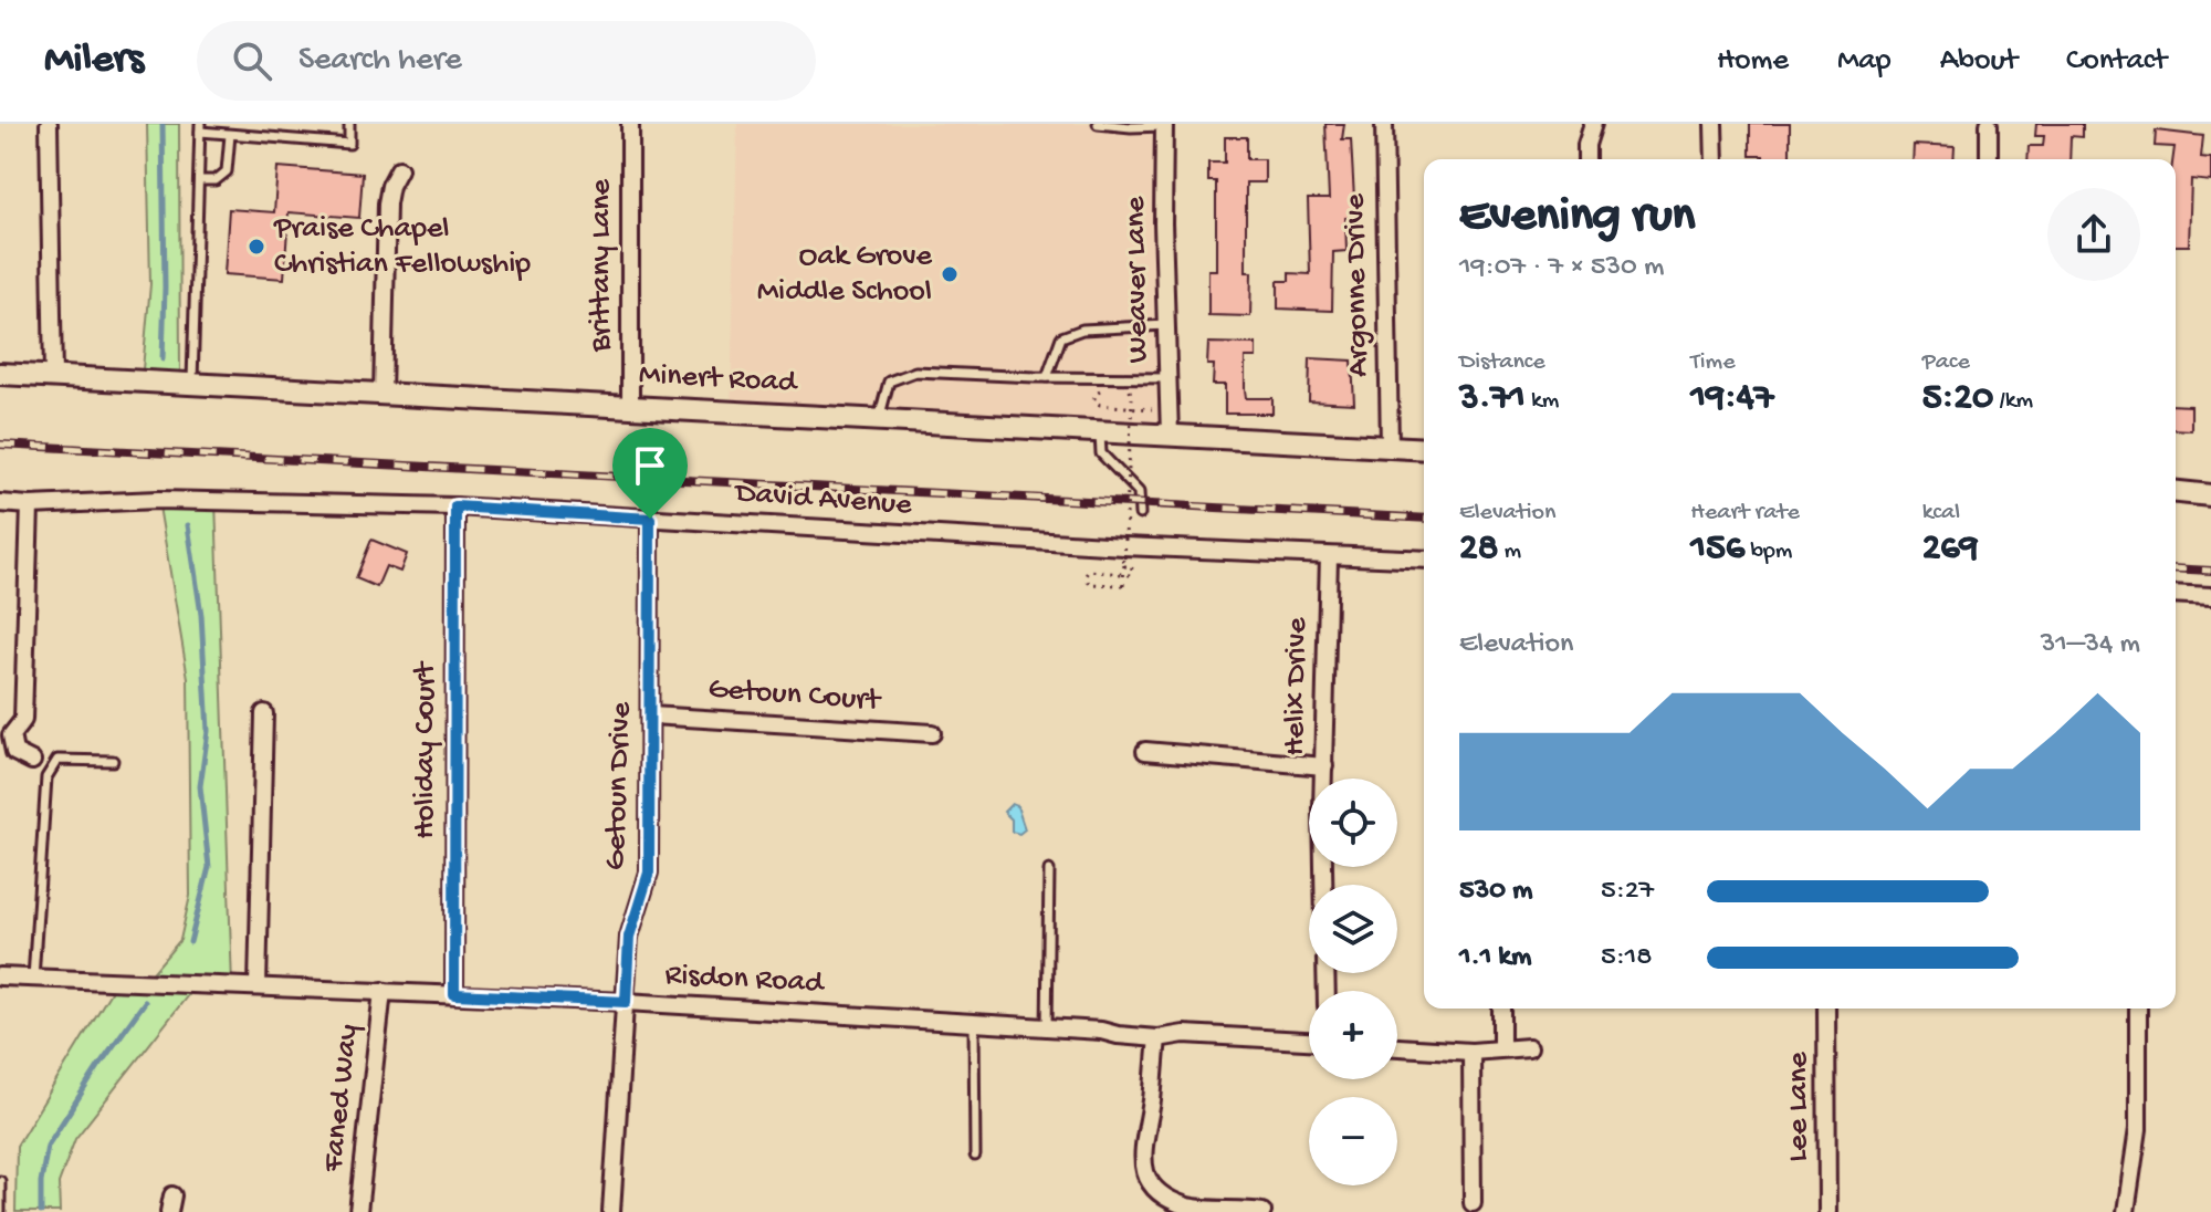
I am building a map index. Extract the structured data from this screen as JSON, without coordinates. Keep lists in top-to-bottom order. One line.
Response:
{"streets":{"street":["Brittany Lane","Weaver Lane","Argonne Drive","Minert Road","David Avenue","Helix Drive","Getoun Court","Holiday Court","Getoun Drive","Risdon Road","Faned Way","Lee Lane"]},"crossings":[["Brittany Lane","Minert Road"],["Weaver Lane","Minert Road"],["Argonne Drive","Minert Road"],["David Avenue","Helix Drive"],["David Avenue","Holiday Court"],["David Avenue","Getoun Drive"],["Getoun Court","Getoun Drive"],["Holiday Court","Risdon Road"],["Getoun Drive","Risdon Road"],["Risdon Road","Faned Way"]],"places":["Praise Chapel Christian Fellowship","Oak Grove Middle School"],"page":{"header":"Milers","search":"Search here","nav":["Home","Map","About","Contact"],"heading":["Evening run","19:07 · 7 × 530 m"],"stats":[["Distance","3.71 km"],["Time","19:47"],["Pace","5:20 /km"],["Elevation","28 m"],["Heart rate","156 bpm"],["kcal","269"]],"chart":["Elevation","31–34 m"],"map_buttons":["+","−"],"list":[{"name":"530 m","note":"5:27"},{"name":"1.1 km","note":"5:18"}]}}
